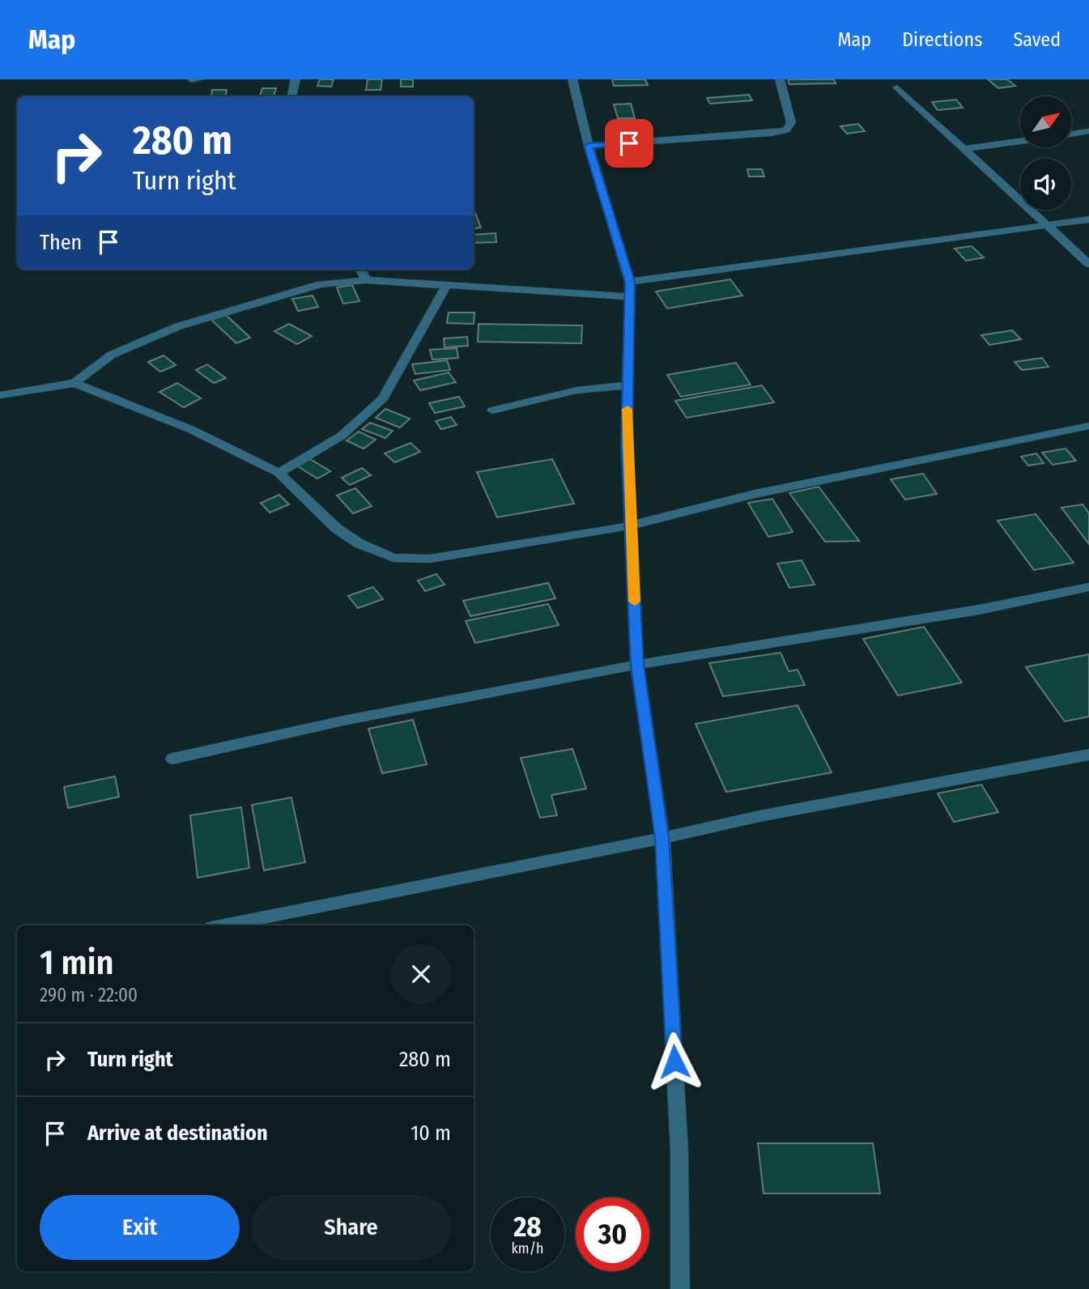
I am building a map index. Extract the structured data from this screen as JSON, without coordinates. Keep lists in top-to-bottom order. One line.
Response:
{"north":"top right","page":{"header":"Map","nav":["Map","Directions","Saved"],"turn":["280 m","Turn right"],"then":"Then","heading":["1 min","290 m · 22:00"],"list":[{"name":"Turn right","value":"280 m"},{"name":"Arrive at destination","value":"10 m"}],"buttons":["Exit","Share"],"speed":"28 km/h","limit":"30"}}
